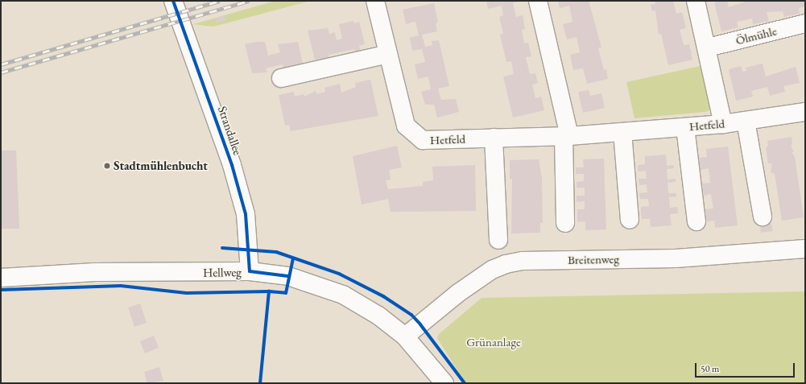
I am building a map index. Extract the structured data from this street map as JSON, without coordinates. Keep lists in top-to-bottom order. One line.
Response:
{"streets":{"street":["Ölmühle","Hetfeld","Strandallee","Breitenweg","Hellweg"]},"crossings":[["Strandallee","Hellweg"],["Breitenweg","Hellweg"]],"parks":["Grünanlage"],"places":["Stadtmühlenbucht"],"scale_bar":"50 m"}
